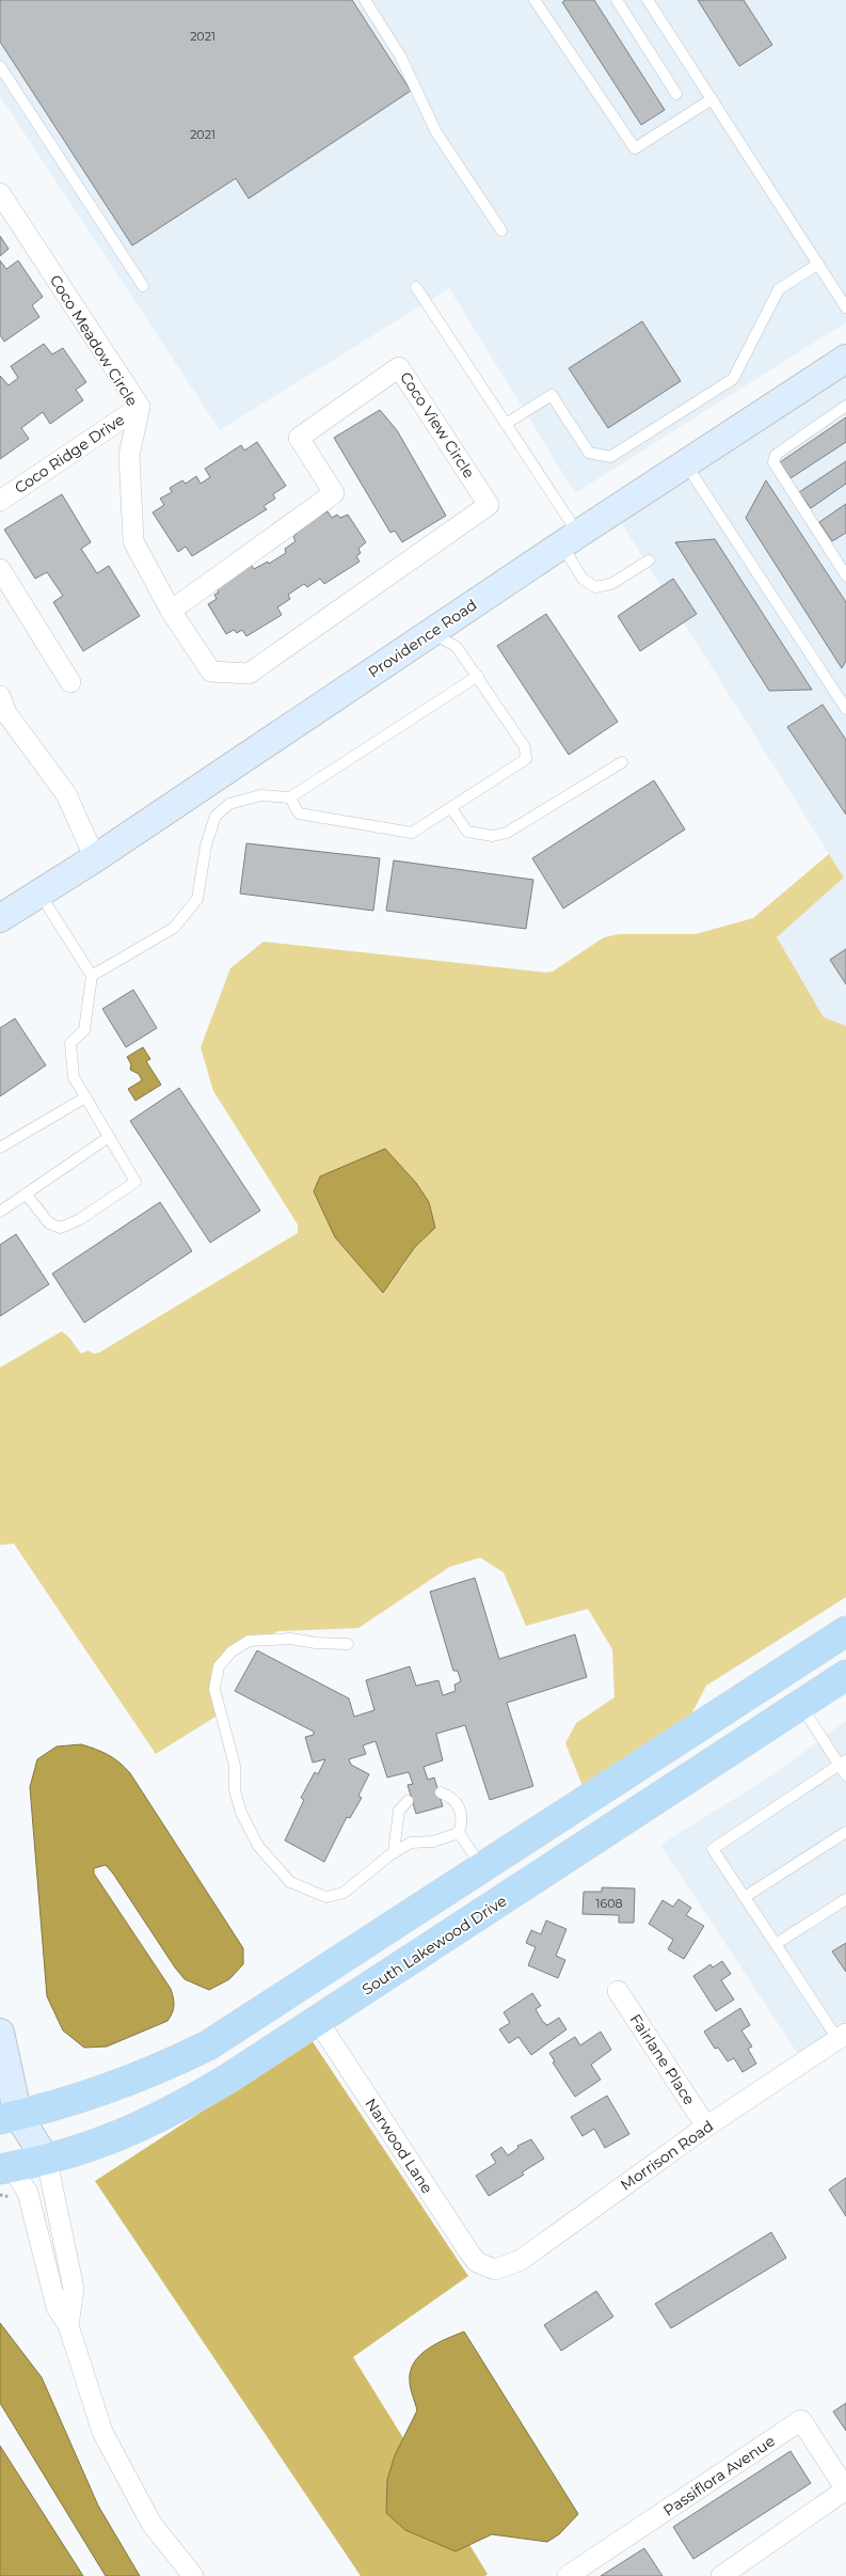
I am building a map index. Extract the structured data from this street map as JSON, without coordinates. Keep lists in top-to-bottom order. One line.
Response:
{"streets":{"main road":["South Lakewood Drive"],"street":["Coco Meadow Circle","Coco View Circle","Coco Ridge Drive","Providence Road","Fairlane Place","Narwood Lane","Morrison Road","Passiflora Avenue"]},"crossings":[["Coco Meadow Circle","Coco View Circle"],["Coco Meadow Circle","Coco Ridge Drive"],["South Lakewood Drive","Narwood Lane"],["Fairlane Place","Morrison Road"],["Narwood Lane","Morrison Road"]],"house_numbers":["2021","2021","1608"]}
